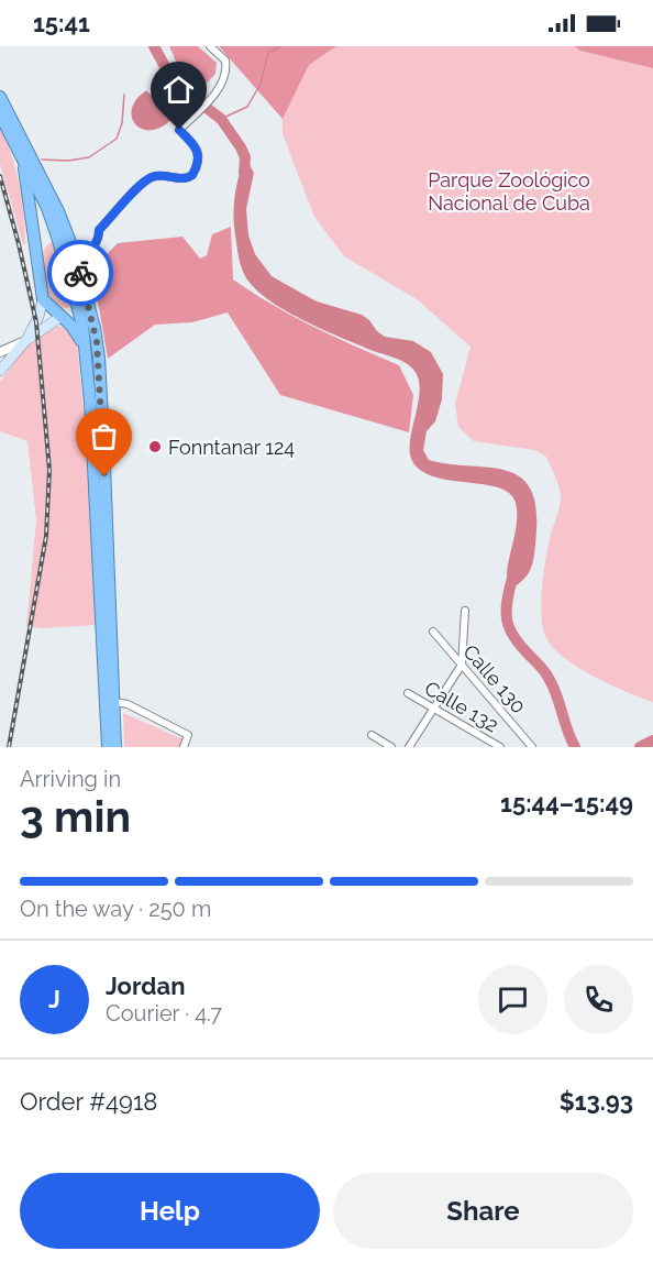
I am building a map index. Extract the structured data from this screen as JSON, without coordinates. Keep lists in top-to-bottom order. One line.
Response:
{"streets":{"street":["Calle 130","Calle 132"]},"parks":["Parque Zoológico Nacional de Cuba"],"places":["Fonntanar 124"],"page":{"status":"15:41","heading":["3 min","Arriving in","15:44–15:49"],"panel":["Jordan","Courier · 4.7","Order #4918","$13.93"],"bar":"On the way · 250 m","round":"J","buttons":["Help","Share"]}}
